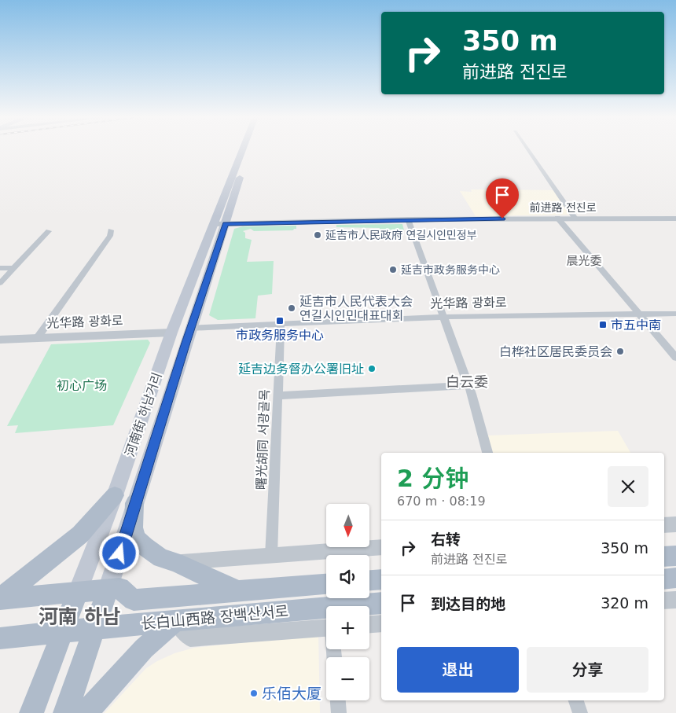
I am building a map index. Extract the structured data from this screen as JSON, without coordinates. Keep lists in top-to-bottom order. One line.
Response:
{"streets":{"main road":["河南街 하남거리","长白山西路 장백산서로"],"street":["前进路 전진로","光华路 광화로","曙光胡同 서광골목"]},"crossings":[["前进路 전진로","河南街 하남거리"],["光华路 광화로","河南街 하남거리"],["光华路 광화로","曙光胡同 서광골목"],["河南街 하남거리","长白山西路 장백산서로"]],"districts":["晨光委","白云委","河南 하남"],"parks":["初心广场"],"places":{"other":["延吉市人民政府 연길시인민정부","延吉市政务服务中心","延吉市人民代表大会 연길시인민대표대회","白桦社区居民委员会","延吉边务督办公署旧址","乐佰大厦"],"transit":["市政务服务中心","市五中南"]},"north":"bottom","page":{"turn":["350 m","前进路 전진로"],"heading":["2 分钟","670 m · 08:19"],"map_buttons":["+","−"],"list":[{"name":"右转","note":"前进路 전진로","value":"350 m"},{"name":"到达目的地","value":"320 m"}],"buttons":["退出","分享"]}}
